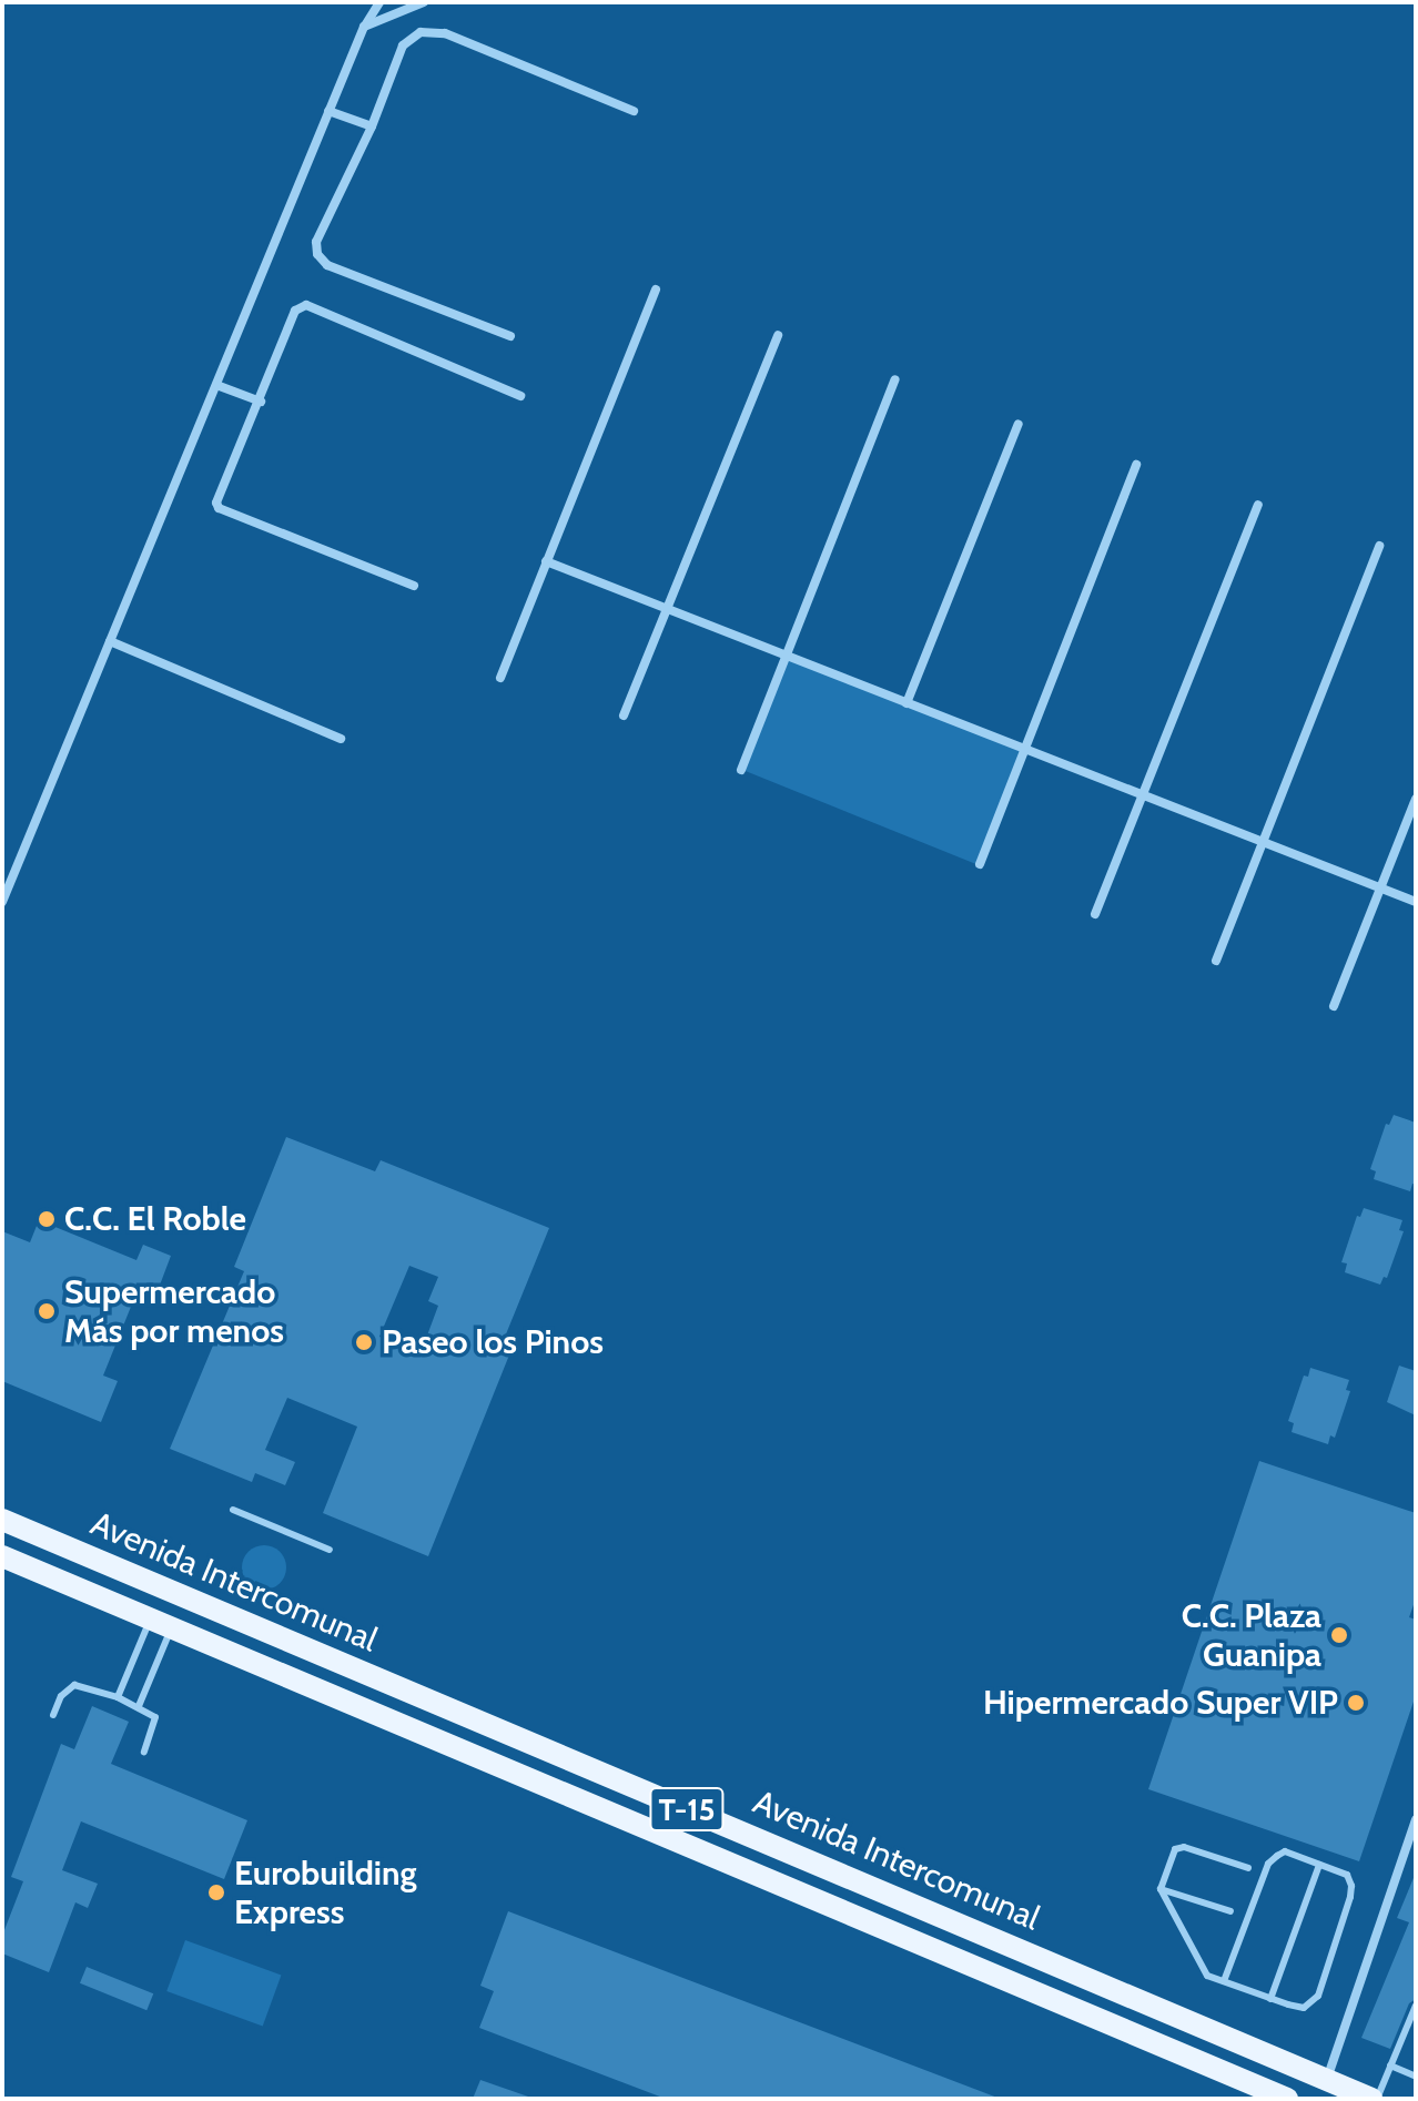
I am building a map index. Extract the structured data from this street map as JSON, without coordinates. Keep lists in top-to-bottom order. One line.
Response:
{"streets":{"main road":["Avenida Intercomunal","T-15"]},"places":["C.C. El Roble","Supermercado Más por menos","Paseo los Pinos","C.C. Plaza Guanipa","Hipermercado Super VIP","Eurobuilding Express"]}
